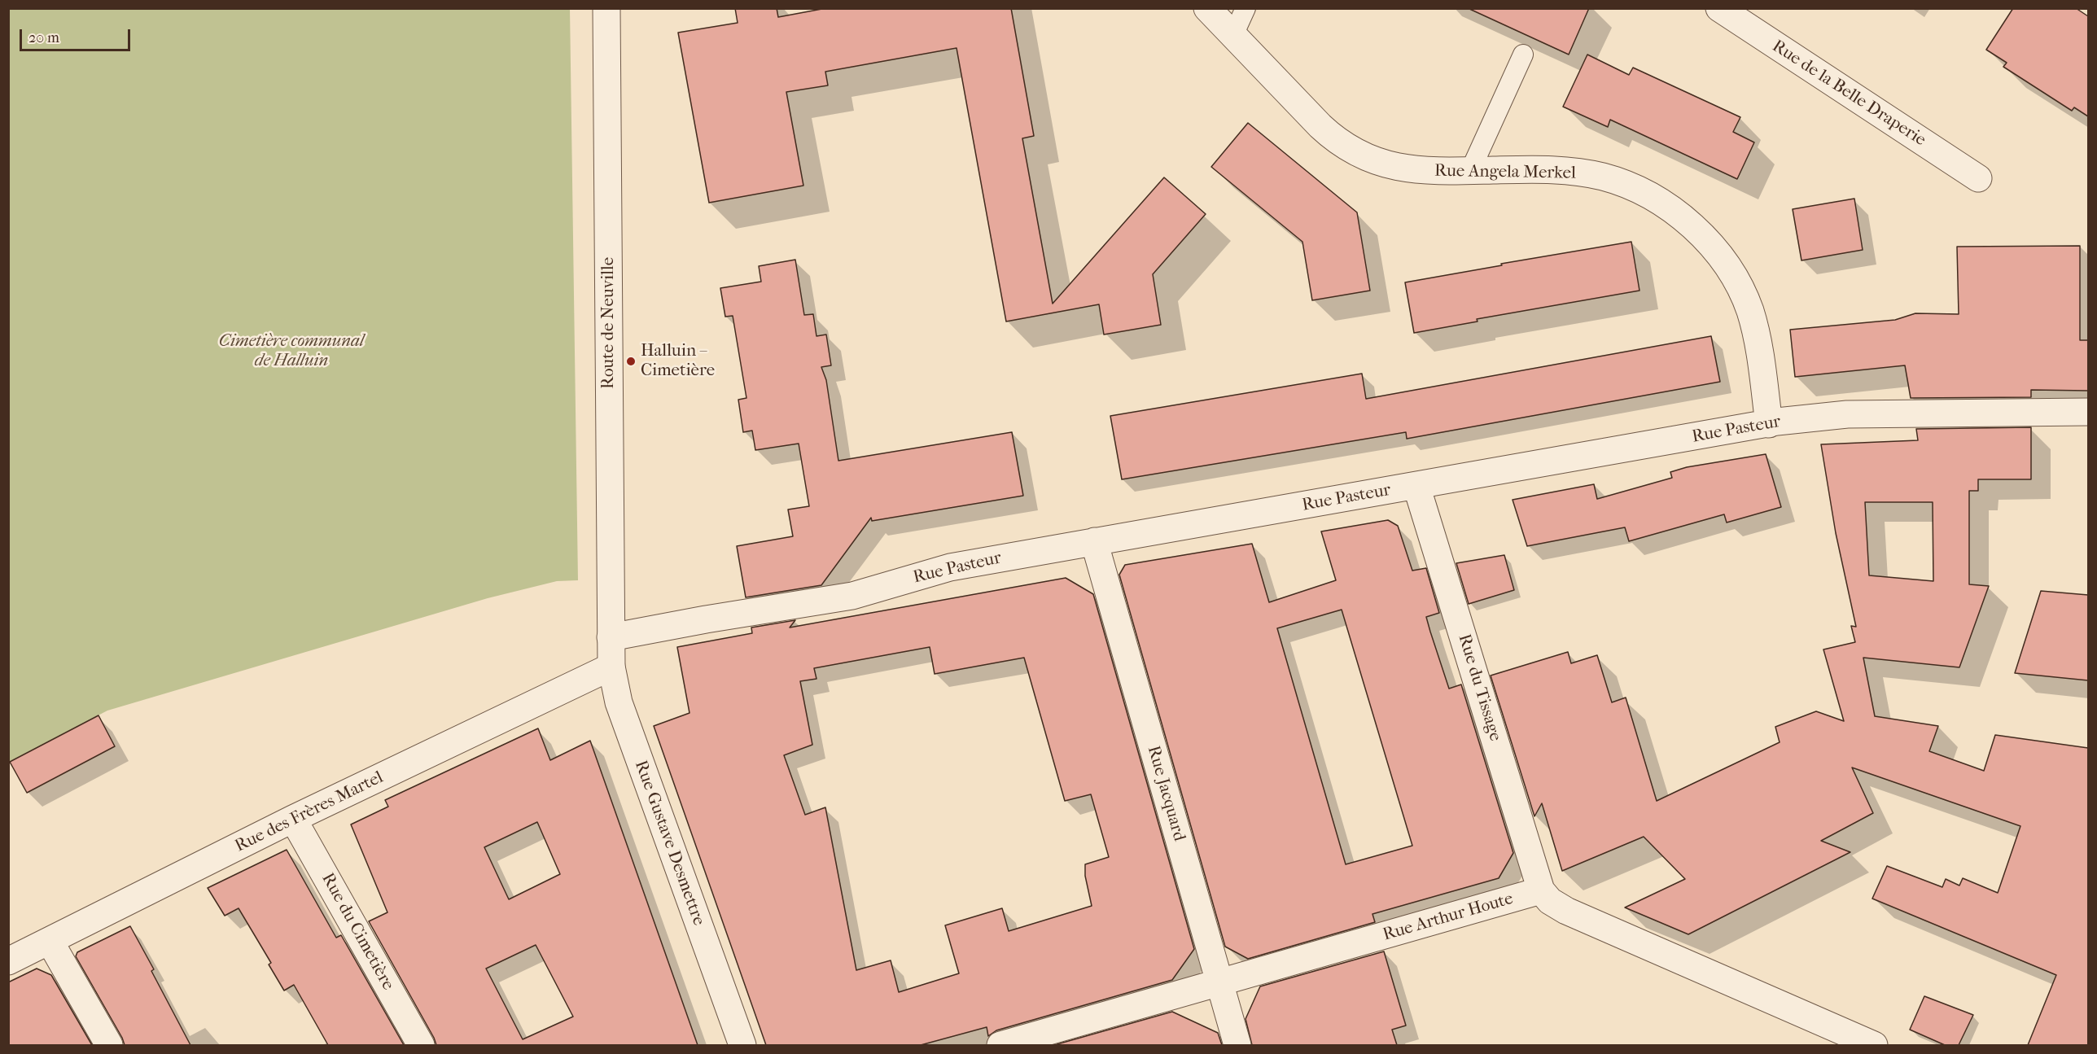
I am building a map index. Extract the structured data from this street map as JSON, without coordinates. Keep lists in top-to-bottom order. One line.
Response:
{"streets":{"street":["Rue de la Belle Draperie","Rue Angela Merkel","Route de Neuville","Rue Pasteur","Rue du Tissage","Rue Jacquard","Rue des Frères Martel","Rue Gustave Desmettre","Rue Arthur Houte","Rue du Cimetière"]},"crossings":[["Rue Angela Merkel","Rue Pasteur"],["Route de Neuville","Rue Pasteur"],["Route de Neuville","Rue Gustave Desmettre"],["Rue Pasteur","Rue du Tissage"],["Rue Pasteur","Rue Jacquard"],["Rue Pasteur","Rue Gustave Desmettre"],["Rue du Tissage","Rue Arthur Houte"],["Rue Jacquard","Rue Arthur Houte"],["Rue des Frères Martel","Rue Gustave Desmettre"],["Rue des Frères Martel","Rue du Cimetière"]],"parks":["Cimetière communal de Halluin"],"places":["Halluin – Cimetière"],"scale_bar":"20 m"}
